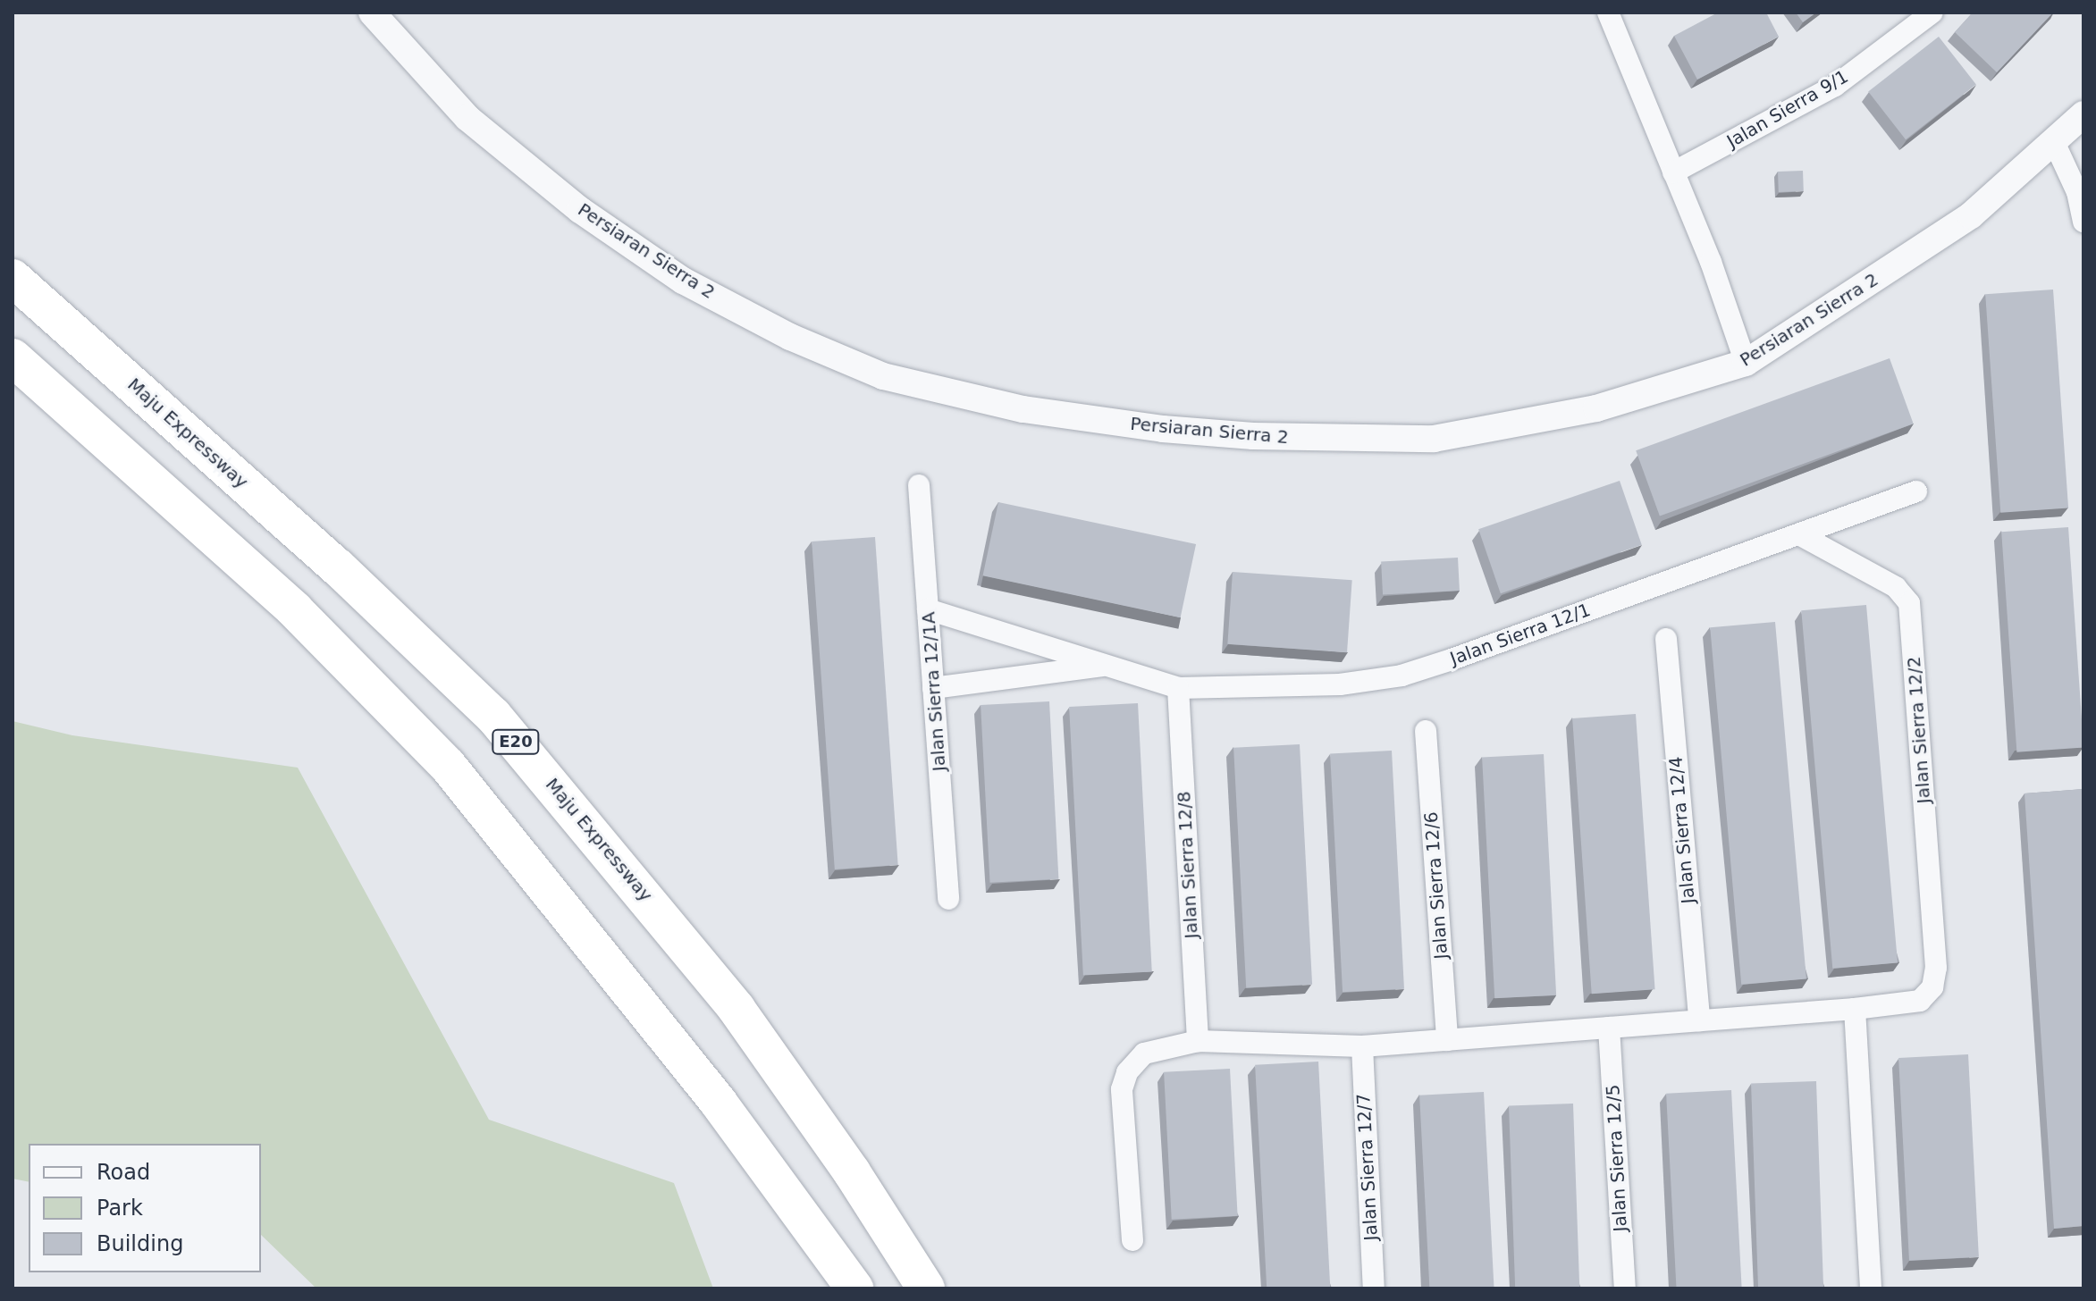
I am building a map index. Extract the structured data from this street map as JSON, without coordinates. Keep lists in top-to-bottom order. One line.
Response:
{"streets":{"highway":["Maju Expressway","E20"],"street":["Jalan Sierra 9/1","Persiaran Sierra 2","Jalan Sierra 12/1","Jalan Sierra 12/1A","Jalan Sierra 12/2","Jalan Sierra 12/4","Jalan Sierra 12/8","Jalan Sierra 12/6","Jalan Sierra 12/5","Jalan Sierra 12/7"]},"crossings":[["Jalan Sierra 12/1","Jalan Sierra 12/1A"],["Jalan Sierra 12/1","Jalan Sierra 12/2"],["Jalan Sierra 12/1","Jalan Sierra 12/8"]],"legend":["Road","Park","Building"]}
